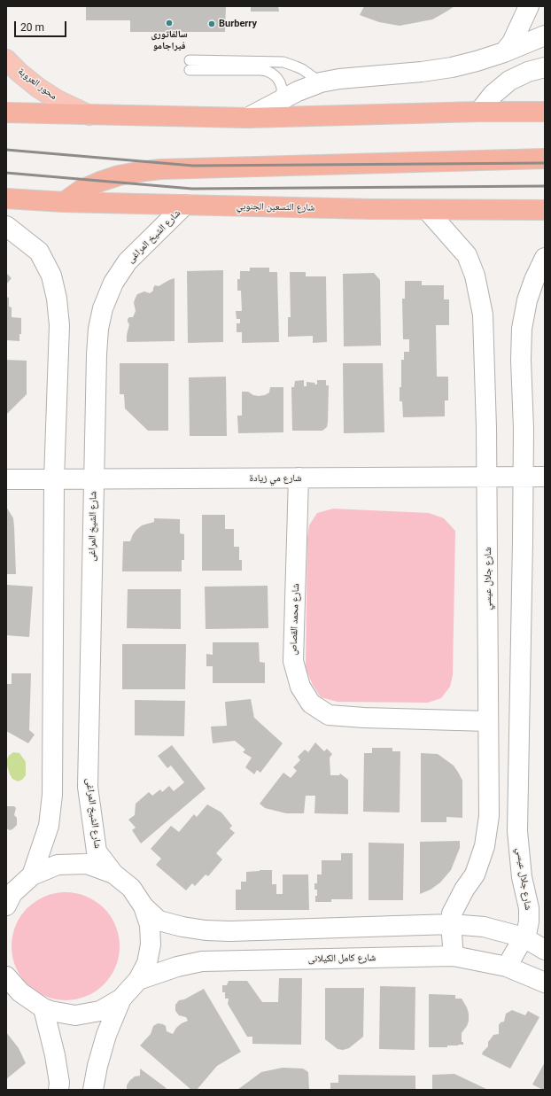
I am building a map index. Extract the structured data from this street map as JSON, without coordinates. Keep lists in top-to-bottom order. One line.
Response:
{"streets":{"highway":["شارع التسعين الجنوبي"],"main road":["محور العروبة"],"street":["شارع الشيخ المراغى","شارع مي زيادة","شارع جلال عيسي","شارع محمد القصاص","شارع كامل الكيلانى"]},"crossings":[["شارع التسعين الجنوبي","شارع الشيخ المراغى"],["شارع التسعين الجنوبي","شارع جلال عيسي"],["شارع الشيخ المراغى","شارع مي زيادة"],["شارع مي زيادة","شارع جلال عيسي"],["شارع مي زيادة","شارع محمد القصاص"],["شارع جلال عيسي","شارع محمد القصاص"],["شارع جلال عيسي","شارع كامل الكيلانى"]],"places":["سالفاتورى فيراجامو","Burberry"],"scale_bar":"20 m"}
